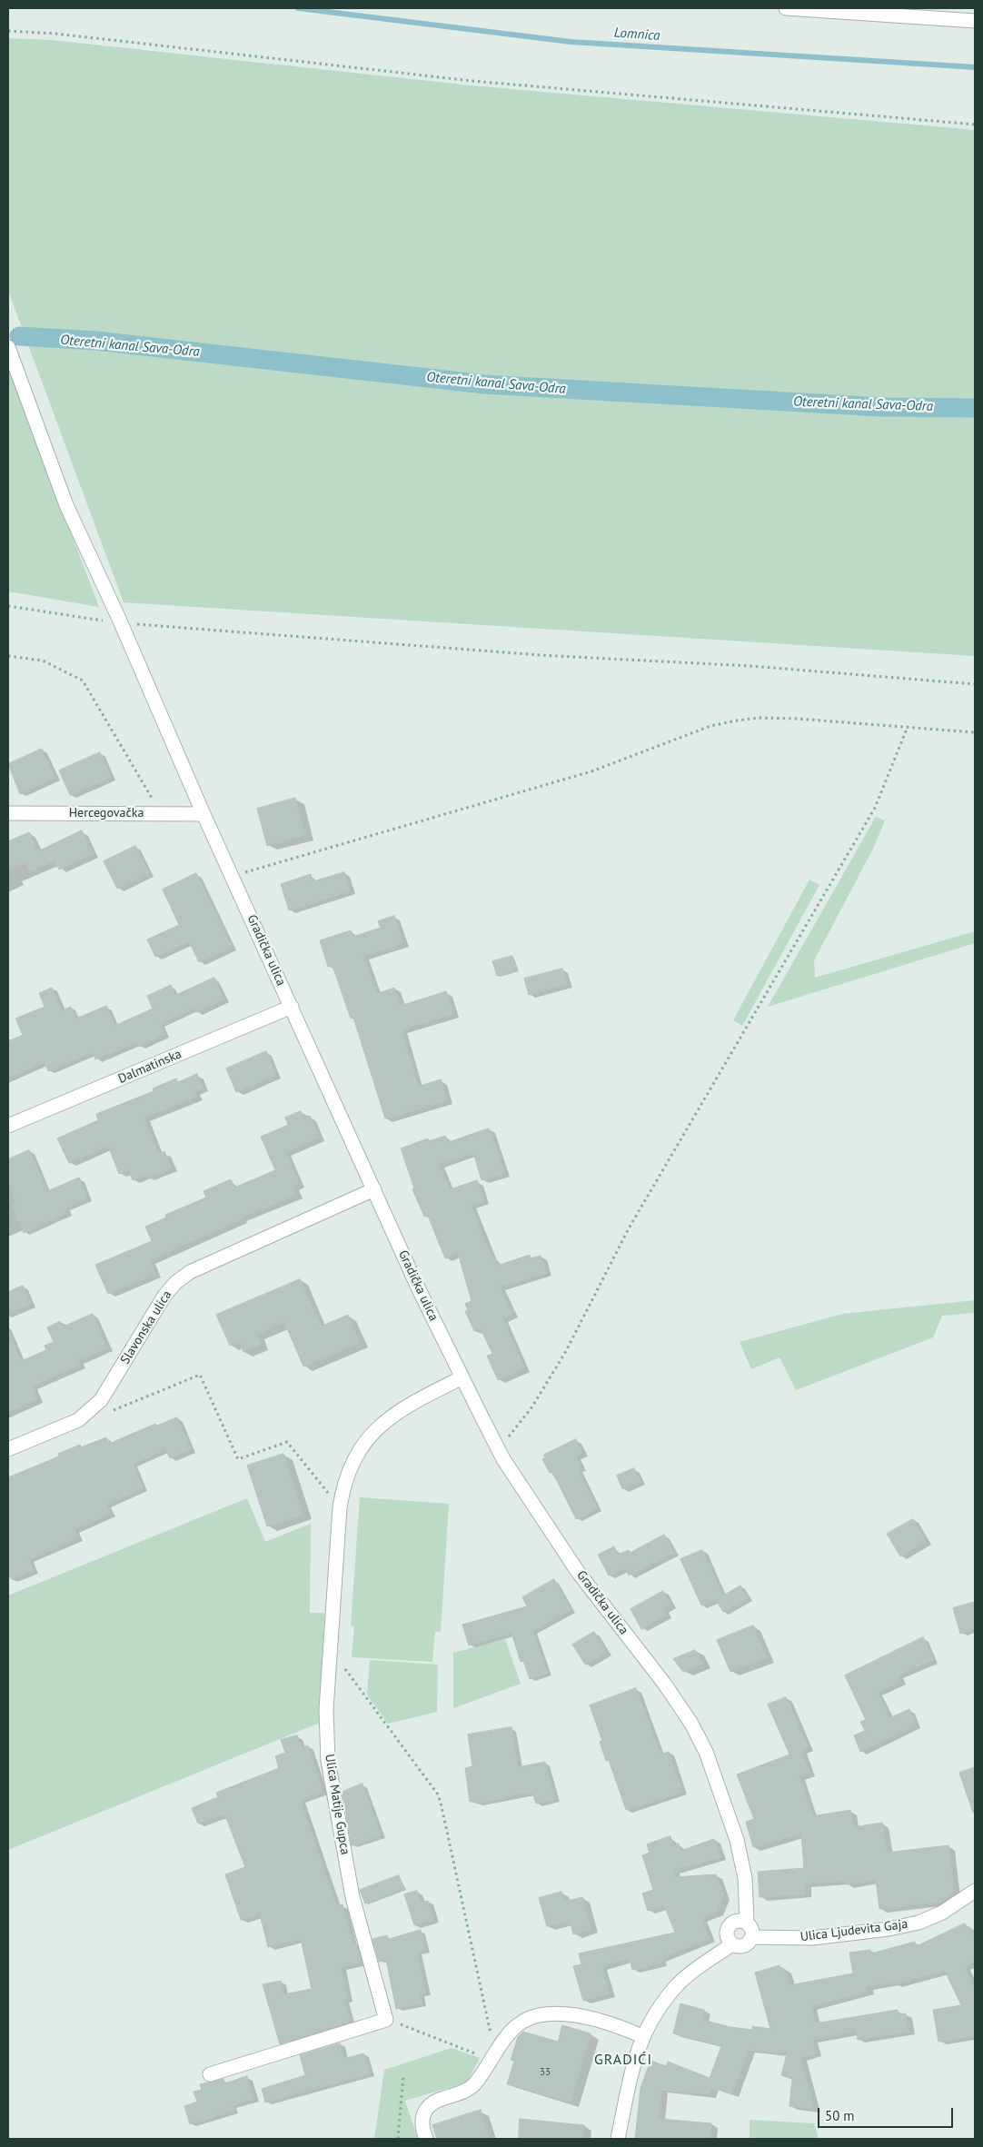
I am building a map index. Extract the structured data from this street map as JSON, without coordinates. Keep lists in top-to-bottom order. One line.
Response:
{"streets":{"street":["Hercegovačka","Gradička ulica","Dalmatinska","Slavonska ulica","Ulica Matije Gupca","Ulica Ljudevita Gaja"]},"crossings":[["Hercegovačka","Gradička ulica"],["Gradička ulica","Dalmatinska"],["Gradička ulica","Slavonska ulica"],["Gradička ulica","Ulica Matije Gupca"],["Gradička ulica","Ulica Ljudevita Gaja"]],"districts":["GRADIĆI"],"water":["Lomnica","Oteretni kanal Sava-Odra"],"house_numbers":["33"],"scale_bar":"50 m"}
